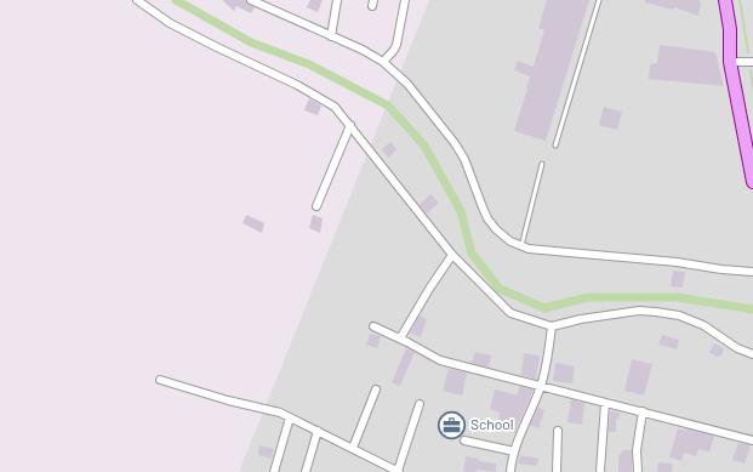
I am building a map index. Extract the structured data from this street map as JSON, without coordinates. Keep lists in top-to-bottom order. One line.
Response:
{"places":{"office":["School"]}}
